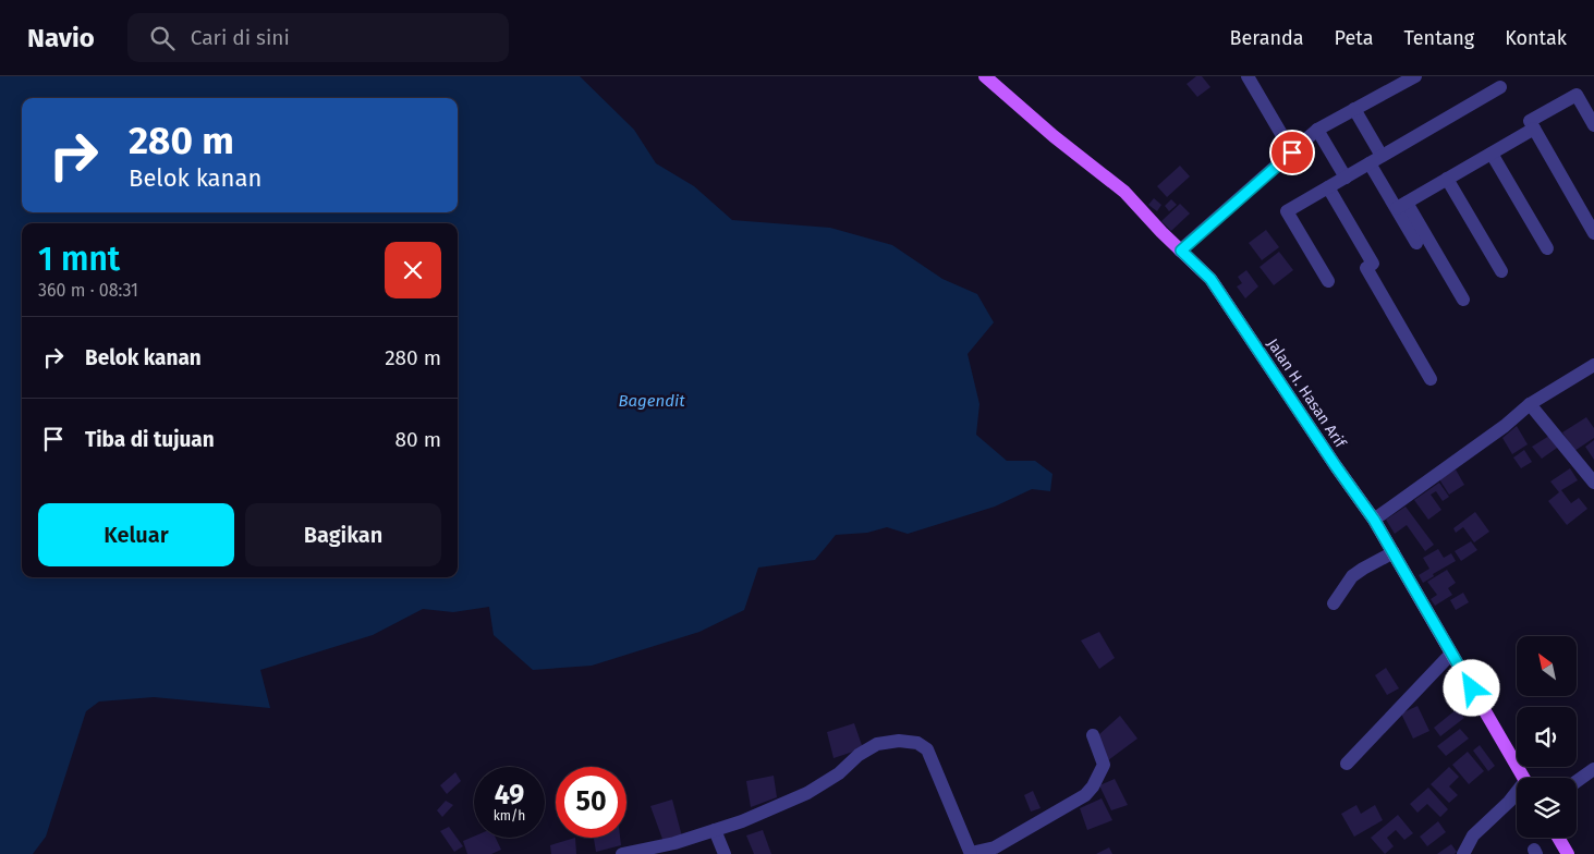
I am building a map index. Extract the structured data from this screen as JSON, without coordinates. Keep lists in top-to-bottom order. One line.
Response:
{"streets":{"main road":["Jalan H. Hasan Arif"]},"water":["Bagendit"],"north":"top left","page":{"header":"Navio","search":"Cari di sini","nav":["Beranda","Peta","Tentang","Kontak"],"turn":["280 m","Belok kanan"],"heading":["1 mnt","360 m · 08:31"],"list":[{"name":"Belok kanan","value":"280 m"},{"name":"Tiba di tujuan","value":"80 m"}],"buttons":["Keluar","Bagikan"],"speed":"49 km/h","limit":"50"}}
